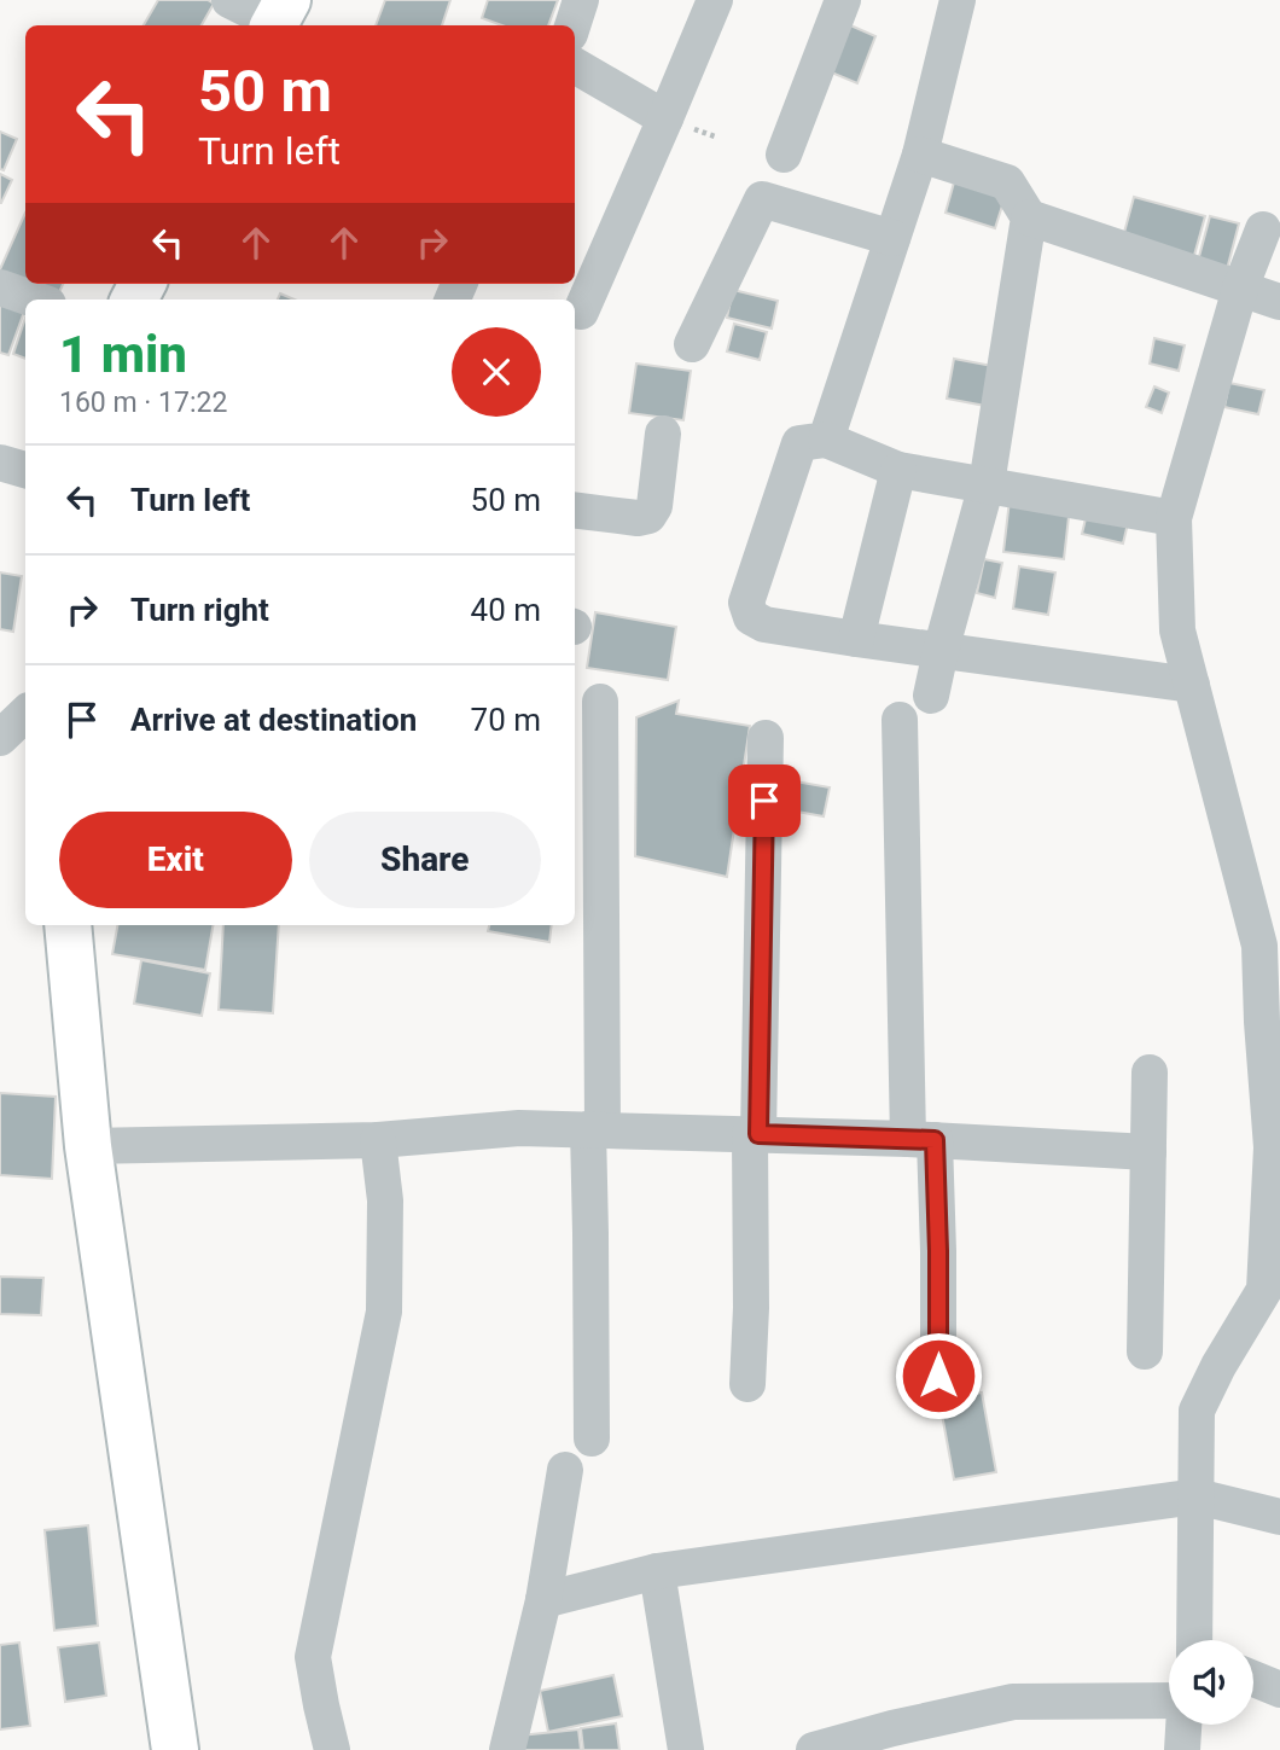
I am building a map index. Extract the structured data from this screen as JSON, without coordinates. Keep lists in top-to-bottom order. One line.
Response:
{"page":{"turn":["50 m","Turn left"],"heading":["1 min","160 m · 17:22"],"list":[{"name":"Turn left","value":"50 m"},{"name":"Turn right","value":"40 m"},{"name":"Arrive at destination","value":"70 m"}],"buttons":["Exit","Share"]}}
